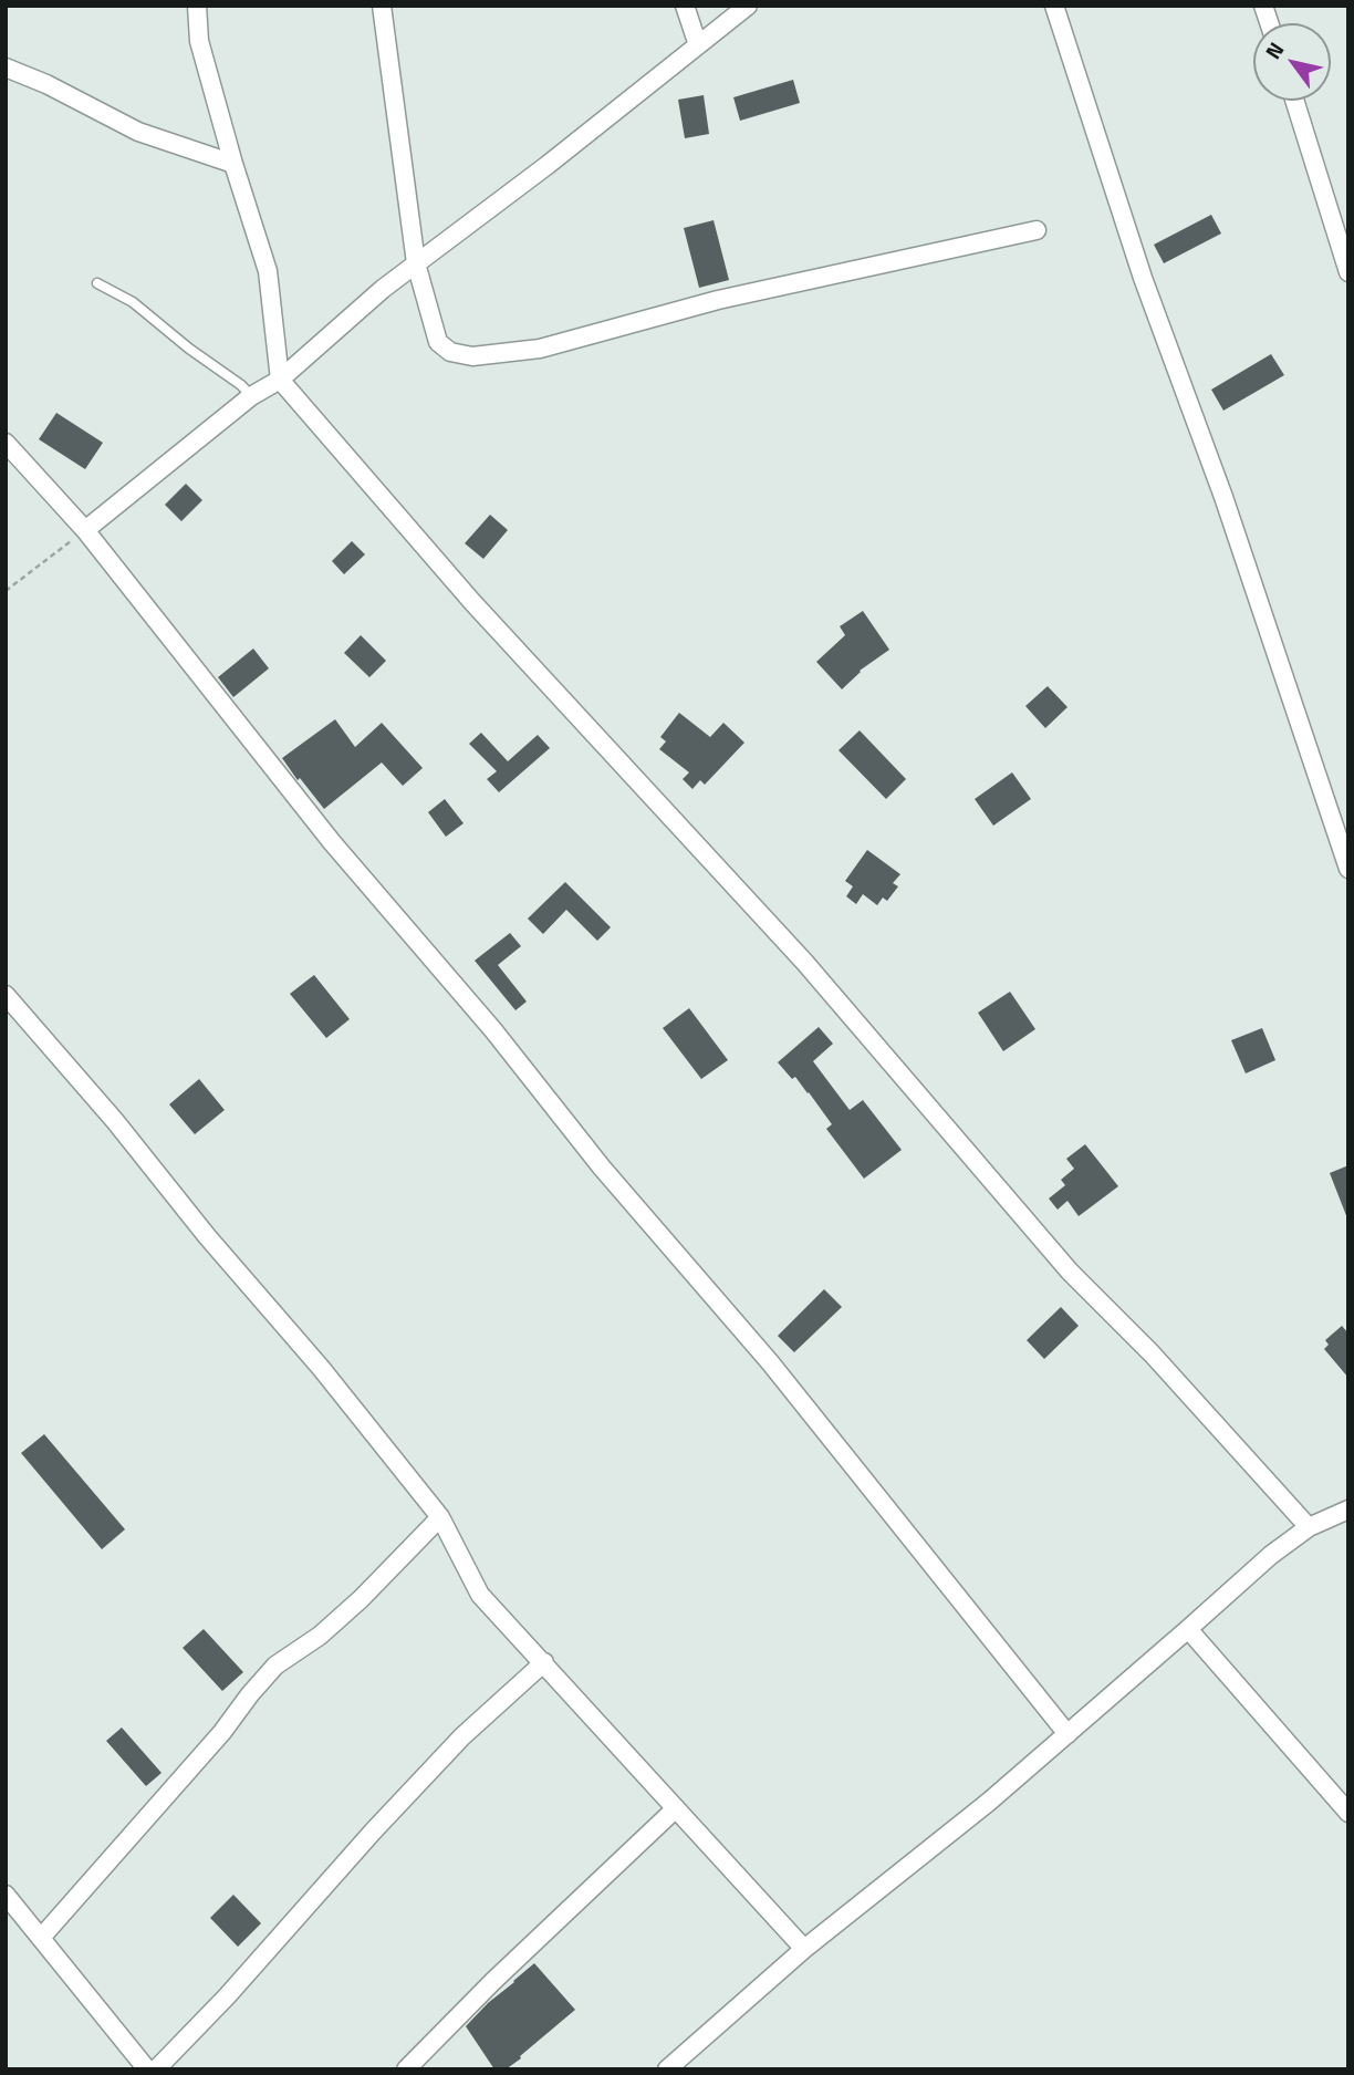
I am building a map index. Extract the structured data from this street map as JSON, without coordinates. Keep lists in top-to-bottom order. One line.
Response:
{"north":"top left"}
